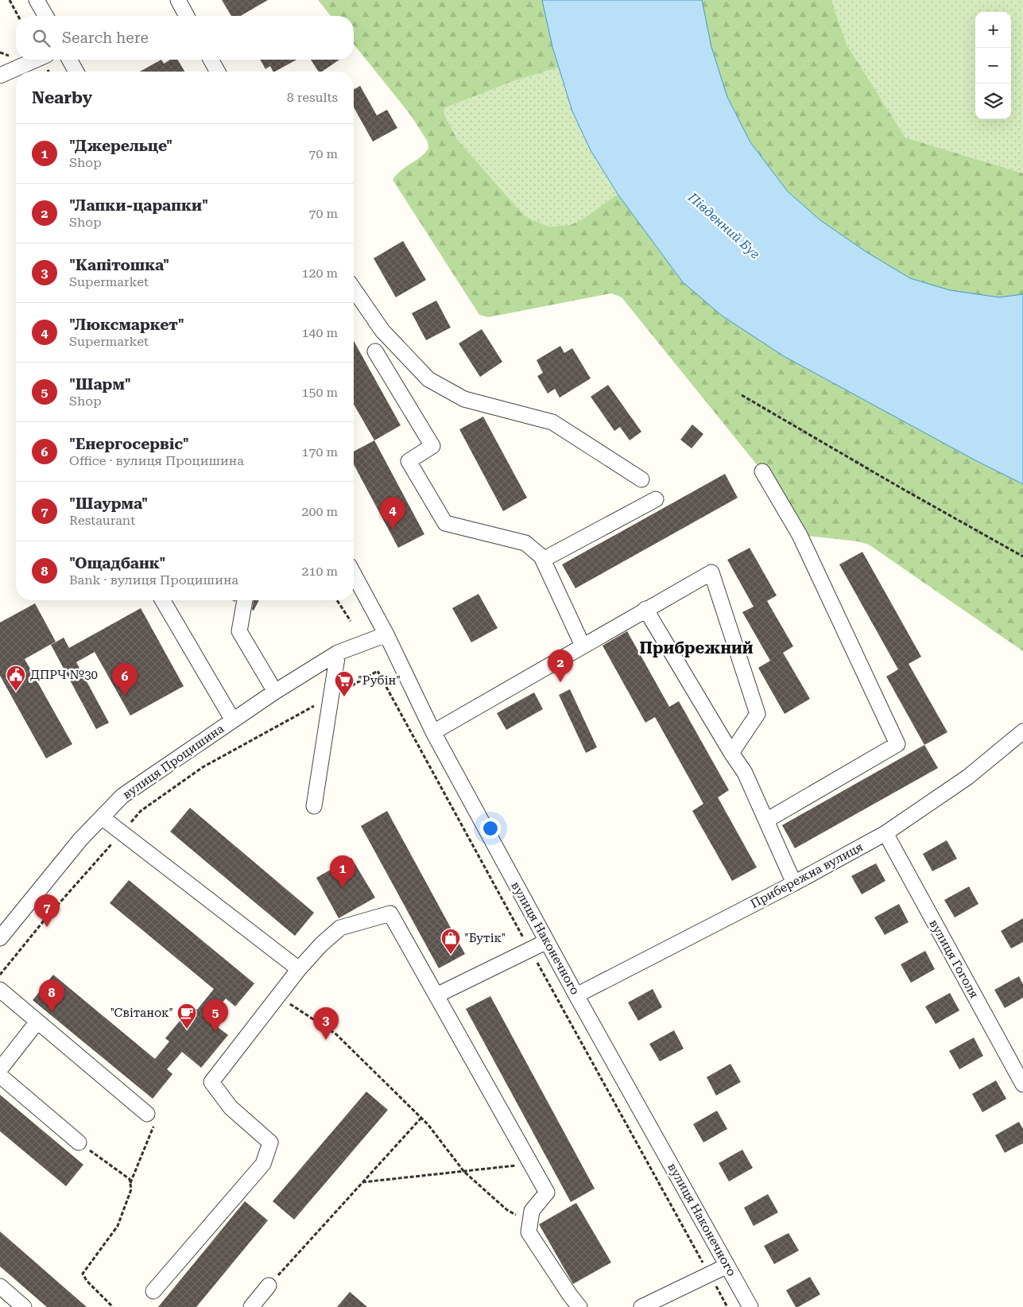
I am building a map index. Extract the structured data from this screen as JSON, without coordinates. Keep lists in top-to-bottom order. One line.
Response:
{"streets":{"street":["вулиця Процишина","Прибережна вулиця","вулиця Наконечного","вулиця Гоголя"]},"crossings":[["вулиця Процишина","вулиця Наконечного"],["Прибережна вулиця","вулиця Наконечного"],["Прибережна вулиця","вулиця Гоголя"]],"districts":["Прибрежний"],"water":["Південний Буг"],"places":{"public building":["ДПРЧ №30"],"supermarket":["\"Рубін\""],"shop":["\"Бутік\""],"cafe":["\"Світанок\""]},"page":{"map_buttons":["+","−"],"search":"Search here","heading":["Nearby","8 results"],"list":[{"mark":"1","name":"\"Джерельце\"","note":"Shop","value":"70 m"},{"mark":"2","name":"\"Лапки-царапки\"","note":"Shop","value":"70 m"},{"mark":"3","name":"\"Капітошка\"","note":"Supermarket","value":"120 m"},{"mark":"4","name":"\"Люксмаркет\"","note":"Supermarket","value":"140 m"},{"mark":"5","name":"\"Шарм\"","note":"Shop","value":"150 m"},{"mark":"6","name":"\"Енергосервіс\"","note":"Office · вулиця Процишина","value":"170 m"},{"mark":"7","name":"\"Шаурма\"","note":"Restaurant","value":"200 m"},{"mark":"8","name":"\"Ощадбанк\"","note":"Bank · вулиця Процишина","value":"210 m"}],"pins":["4","2","6","1","7","8","5","3"]}}
